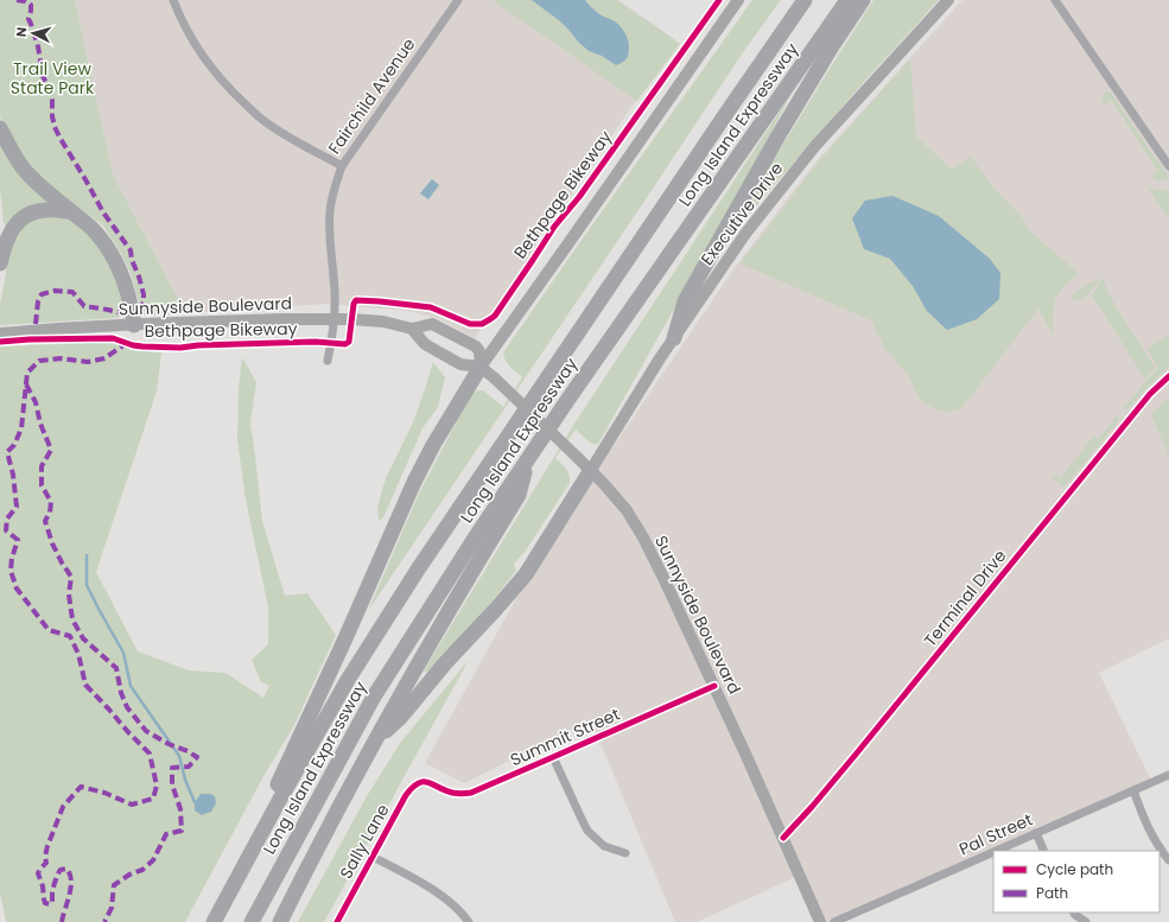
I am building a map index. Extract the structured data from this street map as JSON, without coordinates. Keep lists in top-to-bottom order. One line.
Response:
{"streets":{"highway":["Long Island Expressway"],"main road":["Executive Drive","Sunnyside Boulevard"],"street":["Fairchild Avenue","Terminal Drive","Summit Street","Pal Street","Sally Lane"],"cycle path":["Bethpage Bikeway"]},"crossings":[["Fairchild Avenue","Sunnyside Boulevard"],["Executive Drive","Sunnyside Boulevard"],["Sunnyside Boulevard","Terminal Drive"],["Sunnyside Boulevard","Summit Street"],["Summit Street","Sally Lane"]],"parks":["Trail View State Park"],"legend":["Cycle path","Path"],"north":"left"}
